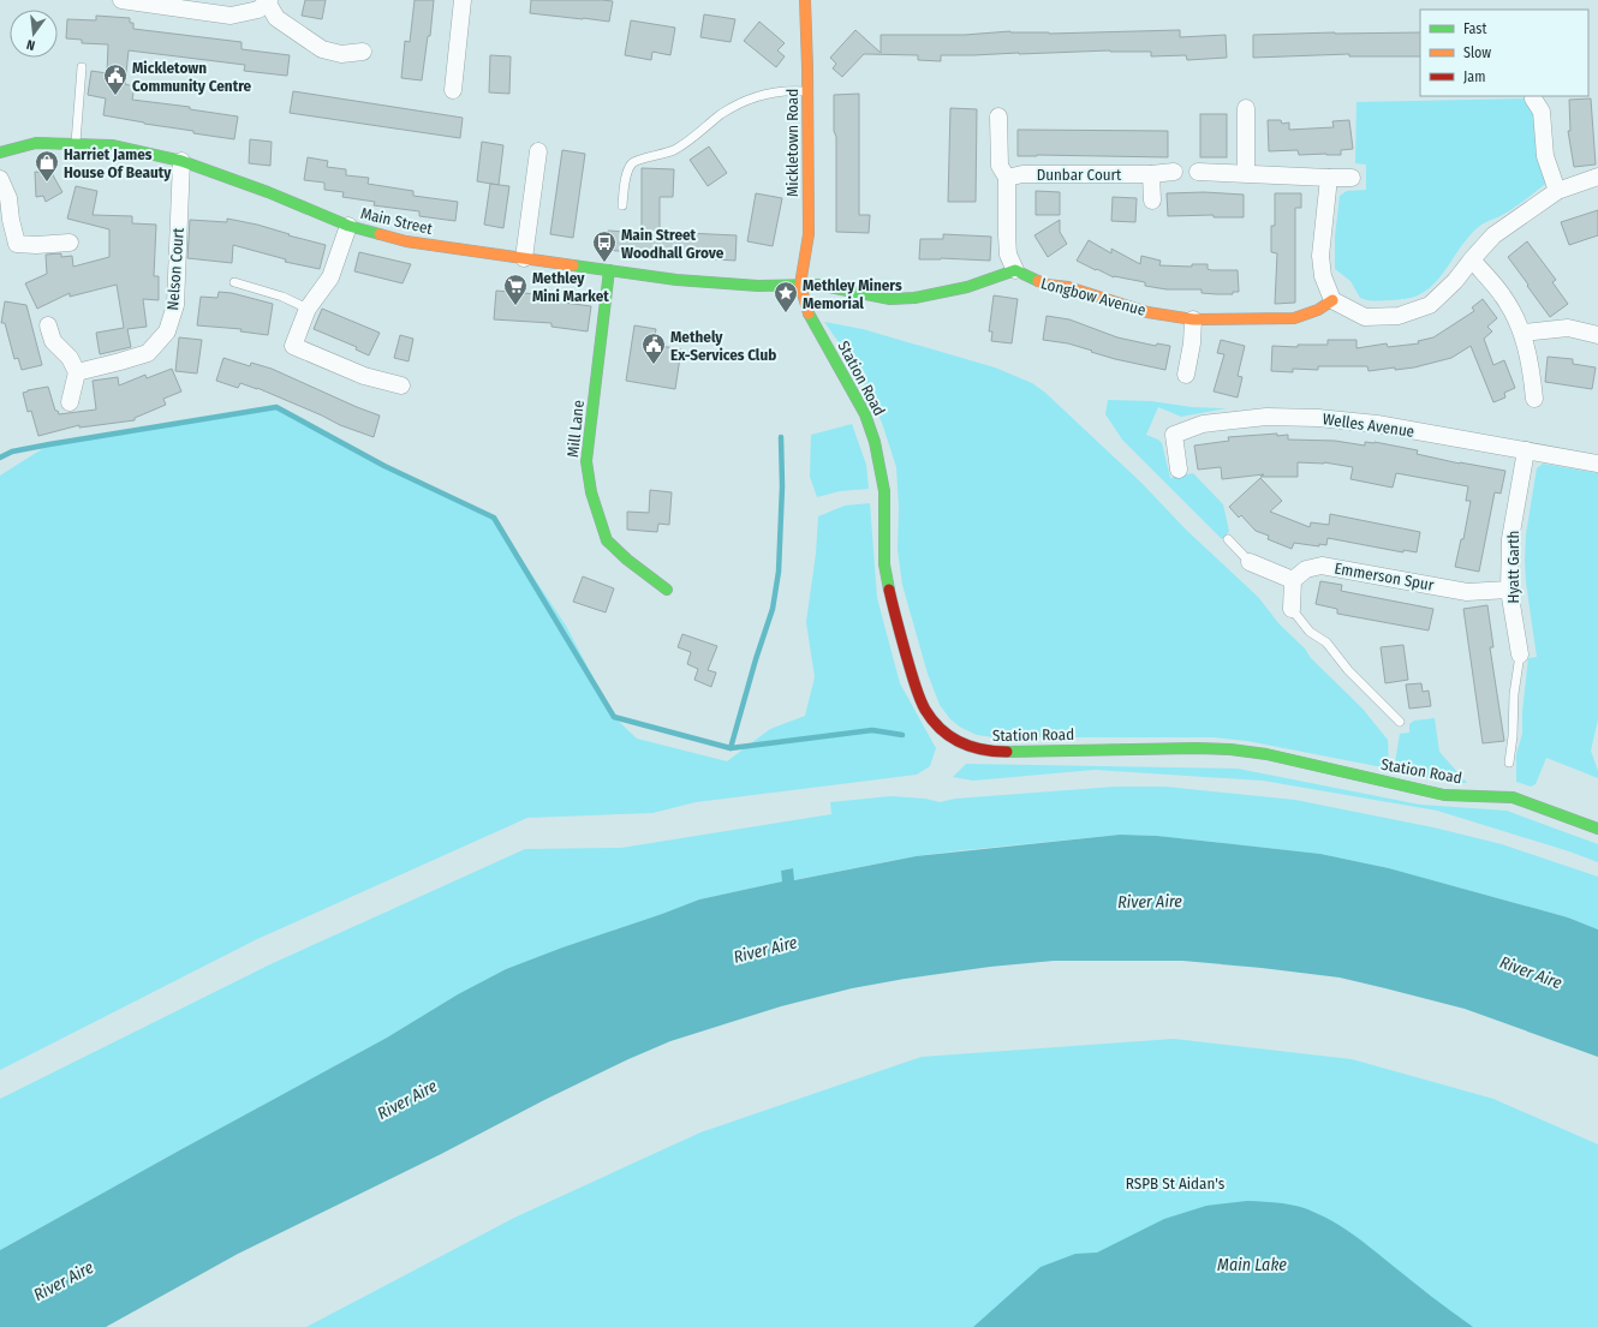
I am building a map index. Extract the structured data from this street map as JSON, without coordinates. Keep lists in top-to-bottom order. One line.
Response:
{"streets":{"street":["Mickletown Road","Dunbar Court","Main Street","Nelson Court","Longbow Avenue","Station Road","Welles Avenue","Mill Lane","Hyatt Garth","Emmerson Spur"]},"crossings":[["Mickletown Road","Main Street"],["Mickletown Road","Station Road"],["Main Street","Nelson Court"],["Main Street","Station Road"],["Main Street","Mill Lane"],["Welles Avenue","Hyatt Garth"],["Hyatt Garth","Emmerson Spur"]],"water":["River Aire","Main Lake"],"parks":["RSPB St Aidan's"],"places":{"public building":["Mickletown Community Centre","Methely Ex-Services Club"],"shop":["Harriet James House Of Beauty"],"bus stop":["Main Street Woodhall Grove"],"supermarket":["Methley Mini Market"],"place":["Methley Miners Memorial"]},"legend":["Fast","Slow","Jam"],"north":"bottom"}
